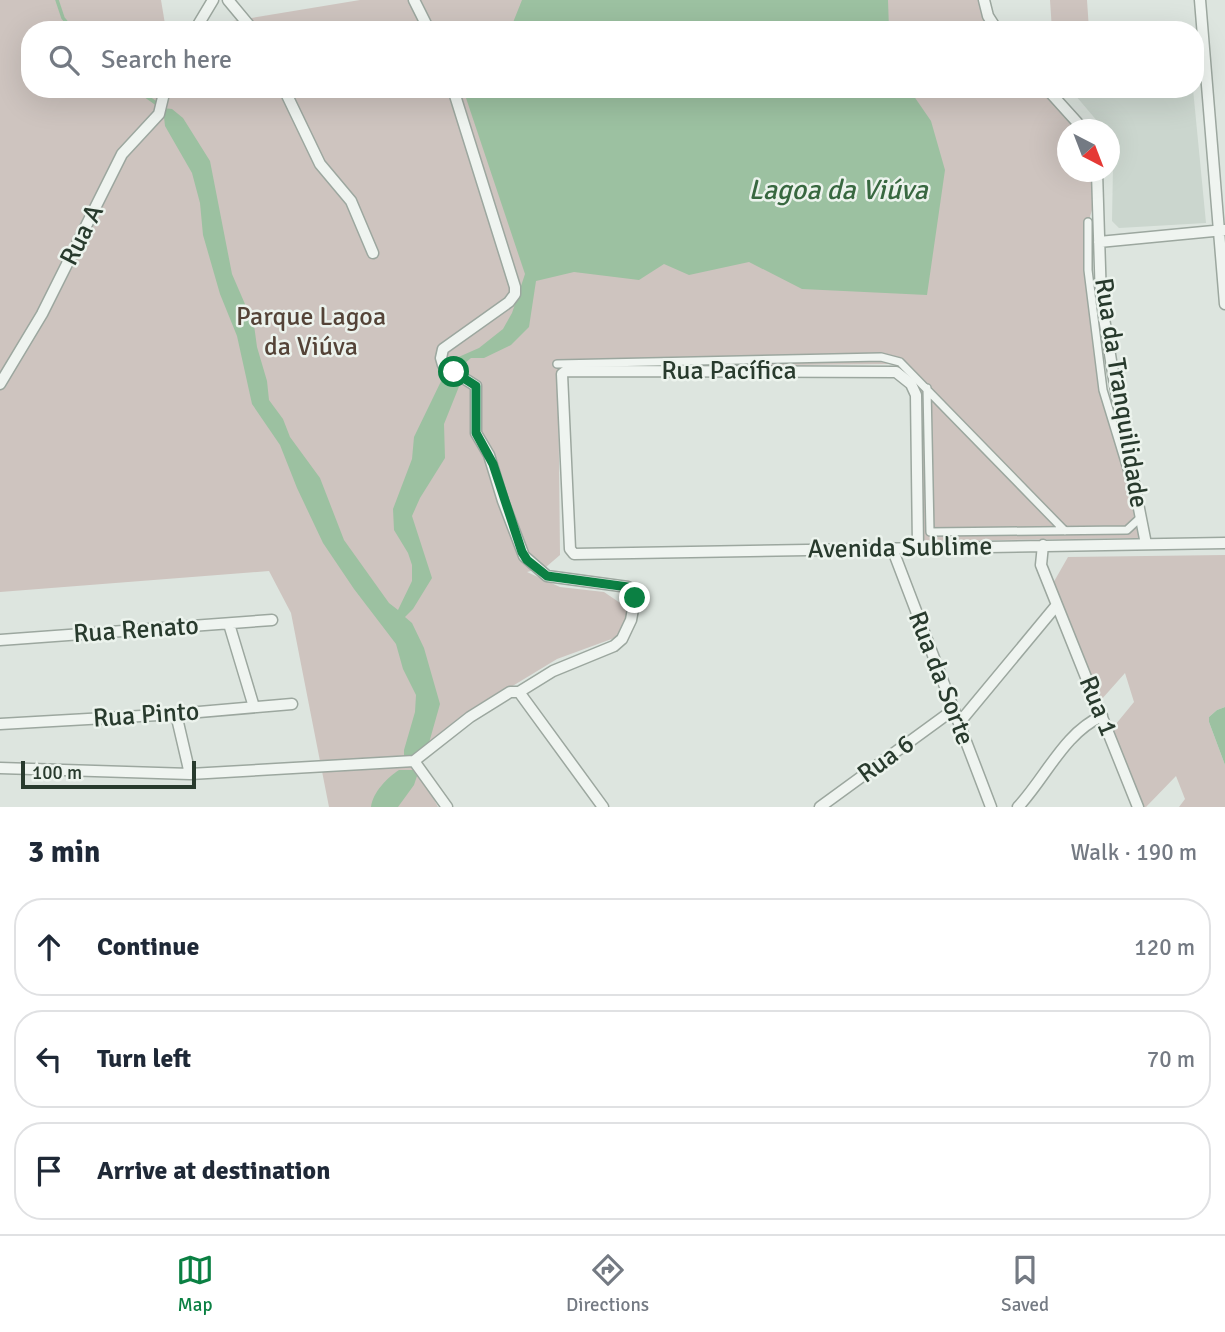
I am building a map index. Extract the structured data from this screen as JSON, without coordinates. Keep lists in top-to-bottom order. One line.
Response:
{"streets":{"street":["Rua A","Rua Pacífica","Rua da Tranquilidade","Avenida Sublime","Rua Renato","Rua da Sorte","Rua 1","Rua Pinto","Rua 6"]},"crossings":[["Rua Pacífica","Avenida Sublime"],["Rua da Tranquilidade","Avenida Sublime"],["Avenida Sublime","Rua da Sorte"],["Avenida Sublime","Rua 1"],["Rua da Sorte","Rua 6"]],"water":["Lagoa da Viúva"],"parks":["Parque Lagoa da Viúva"],"scale_bar":"100 m","north":"bottom right","page":{"search":"Search here","scale":"100 m","heading":["3 min","Walk · 190 m"],"list":[["Continue","120 m"],["Turn left","70 m"],"Arrive at destination"],"nav":["Map","Directions","Saved"]}}
